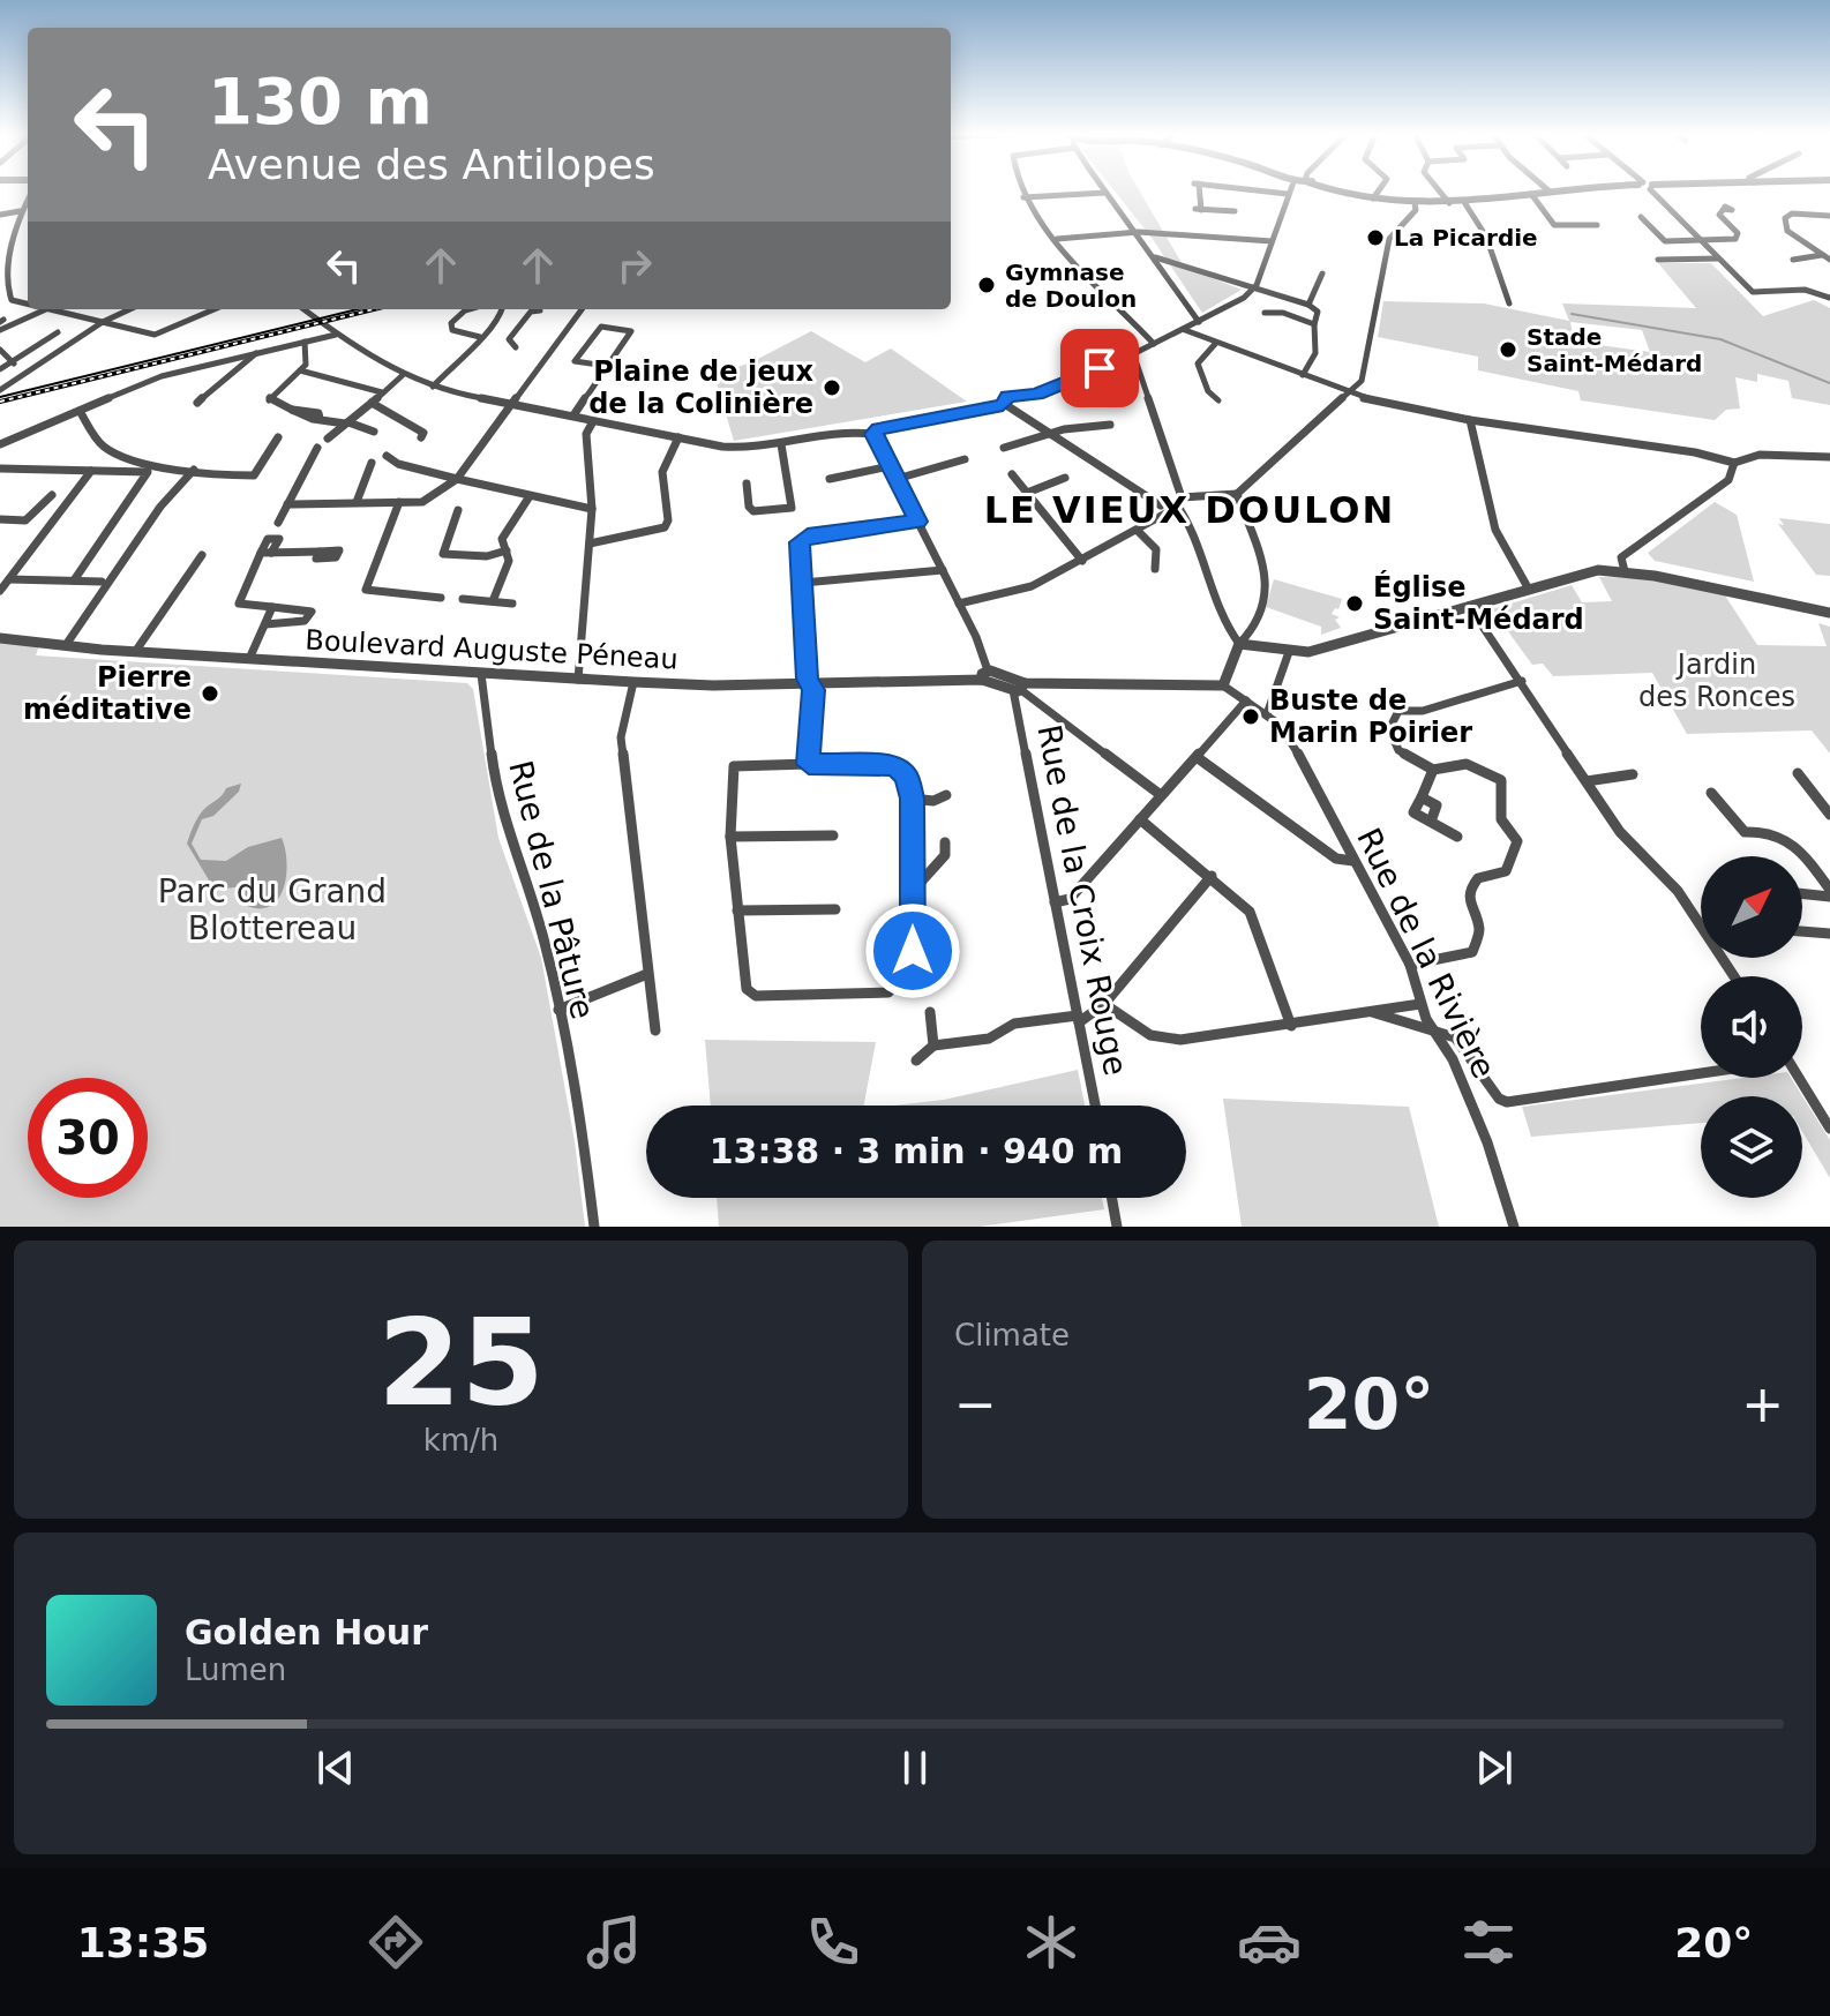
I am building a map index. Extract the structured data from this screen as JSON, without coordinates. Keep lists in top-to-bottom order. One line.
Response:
{"streets":{"street":["Boulevard Auguste Péneau","Rue de la Pâture","Rue de la Croix Rouge","Rue de la Rivière"]},"crossings":[["Boulevard Auguste Péneau","Rue de la Pâture"],["Boulevard Auguste Péneau","Rue de la Croix Rouge"],["Boulevard Auguste Péneau","Rue de la Rivière"]],"districts":["LE VIEUX DOULON"],"parks":["Jardin des Ronces","Parc du Grand Blottereau"],"places":["La Picardie","Gymnase de Doulon","Stade Saint-Médard","Plaine de jeux de la Colinière","Église Saint-Médard","Pierre méditative","Buste de Marin Poirier"],"north":"top right","page":{"turn":["130 m","Avenue des Antilopes"],"limit":"30","trip":"13:38 · 3 min · 940 m","tile":[["25","km/h"],"Climate"],"heat":["−","20°","+"],"song":["Golden Hour","Lumen"],"tabs":["13:35","20°"]}}
